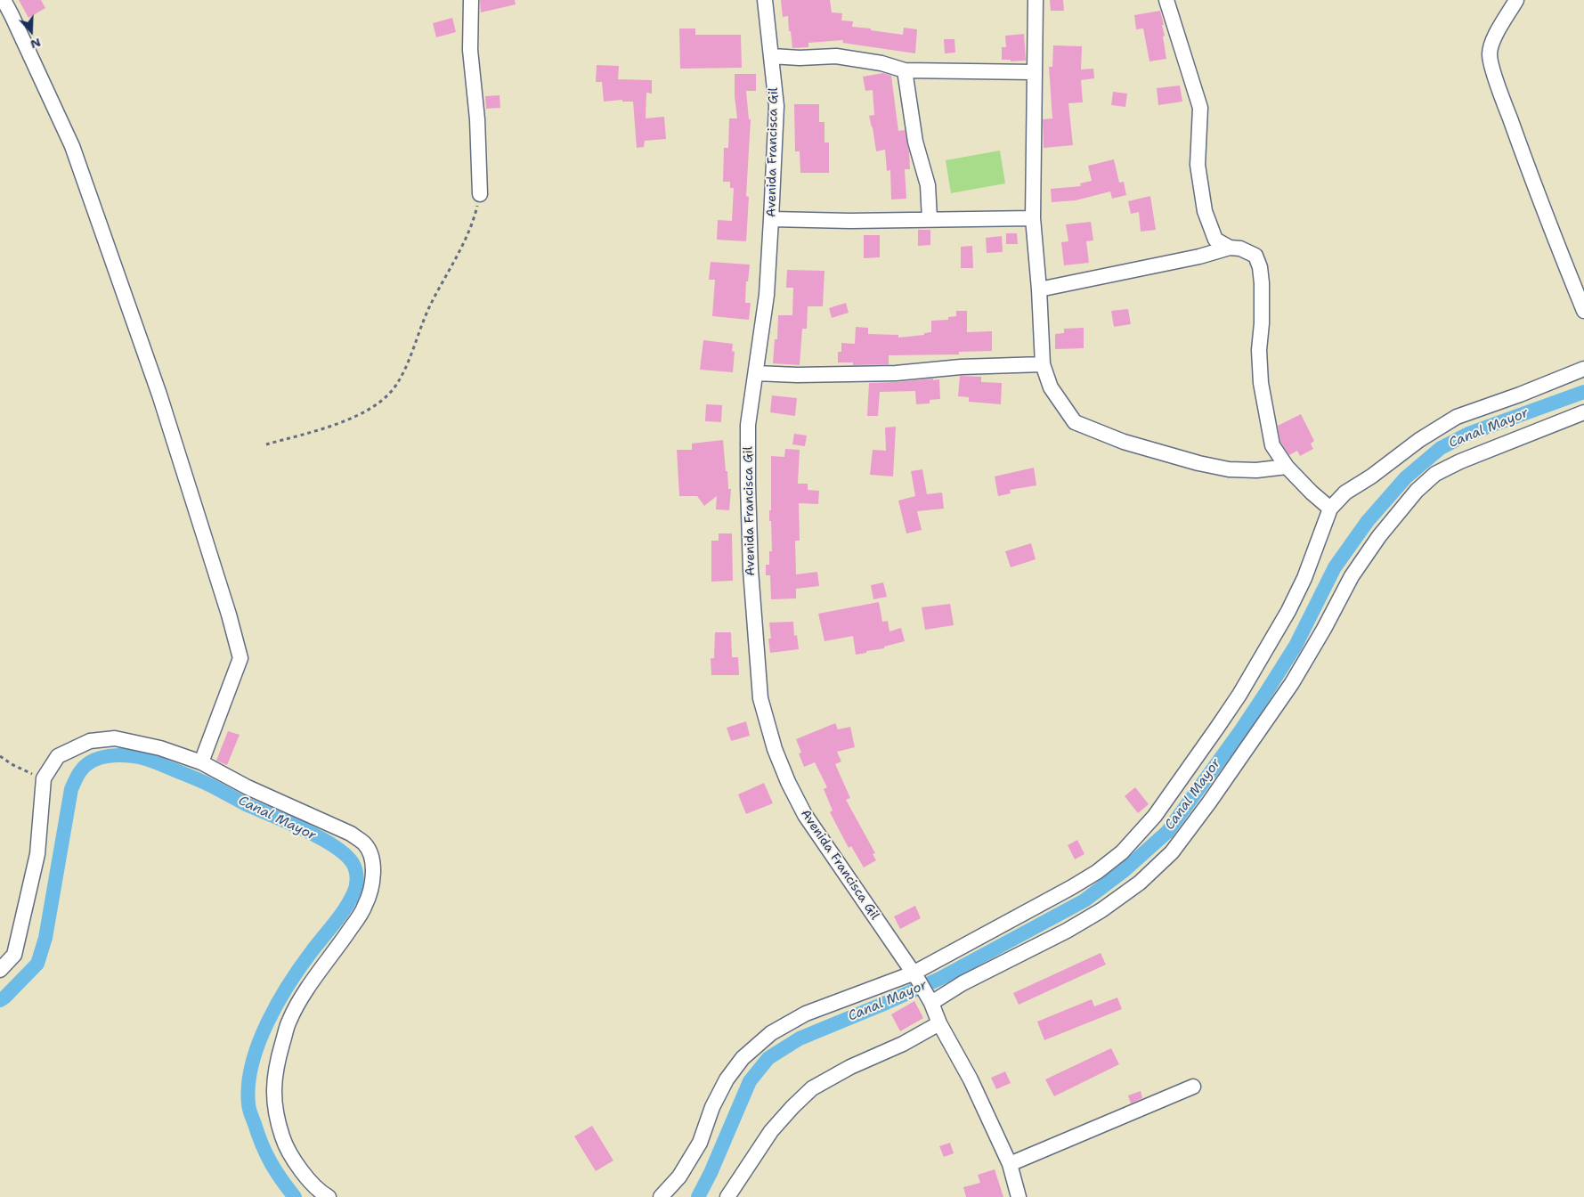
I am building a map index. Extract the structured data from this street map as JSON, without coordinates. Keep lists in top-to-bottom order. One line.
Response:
{"streets":{"street":["Avenida Francisca Gil"]},"water":["Canal Mayor"],"north":"bottom"}
